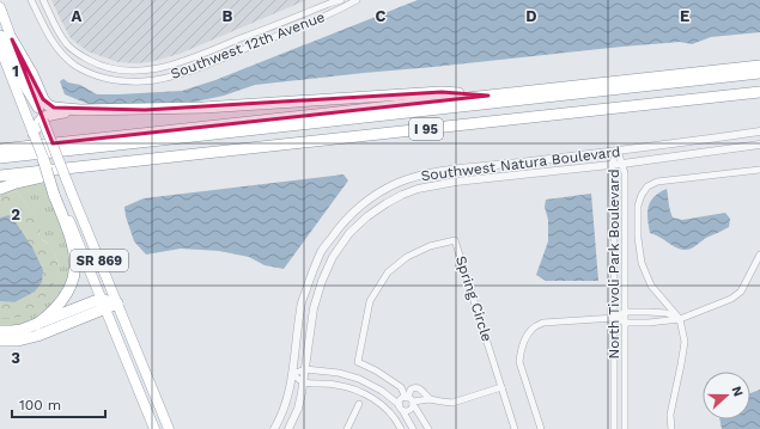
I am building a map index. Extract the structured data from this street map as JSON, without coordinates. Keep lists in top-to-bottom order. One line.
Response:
{"streets":{"highway":["I 95"],"main road":["SR 869"],"street":["Southwest 12th Avenue","Southwest Natura Boulevard","North Tivoli Park Boulevard","Spring Circle"]},"crossings":[["Southwest Natura Boulevard","North Tivoli Park Boulevard"]],"scale_bar":"100 m","north":"right","grid":{"columns":["A","B","C","D","E"],"rows":["1","2","3"]}}
